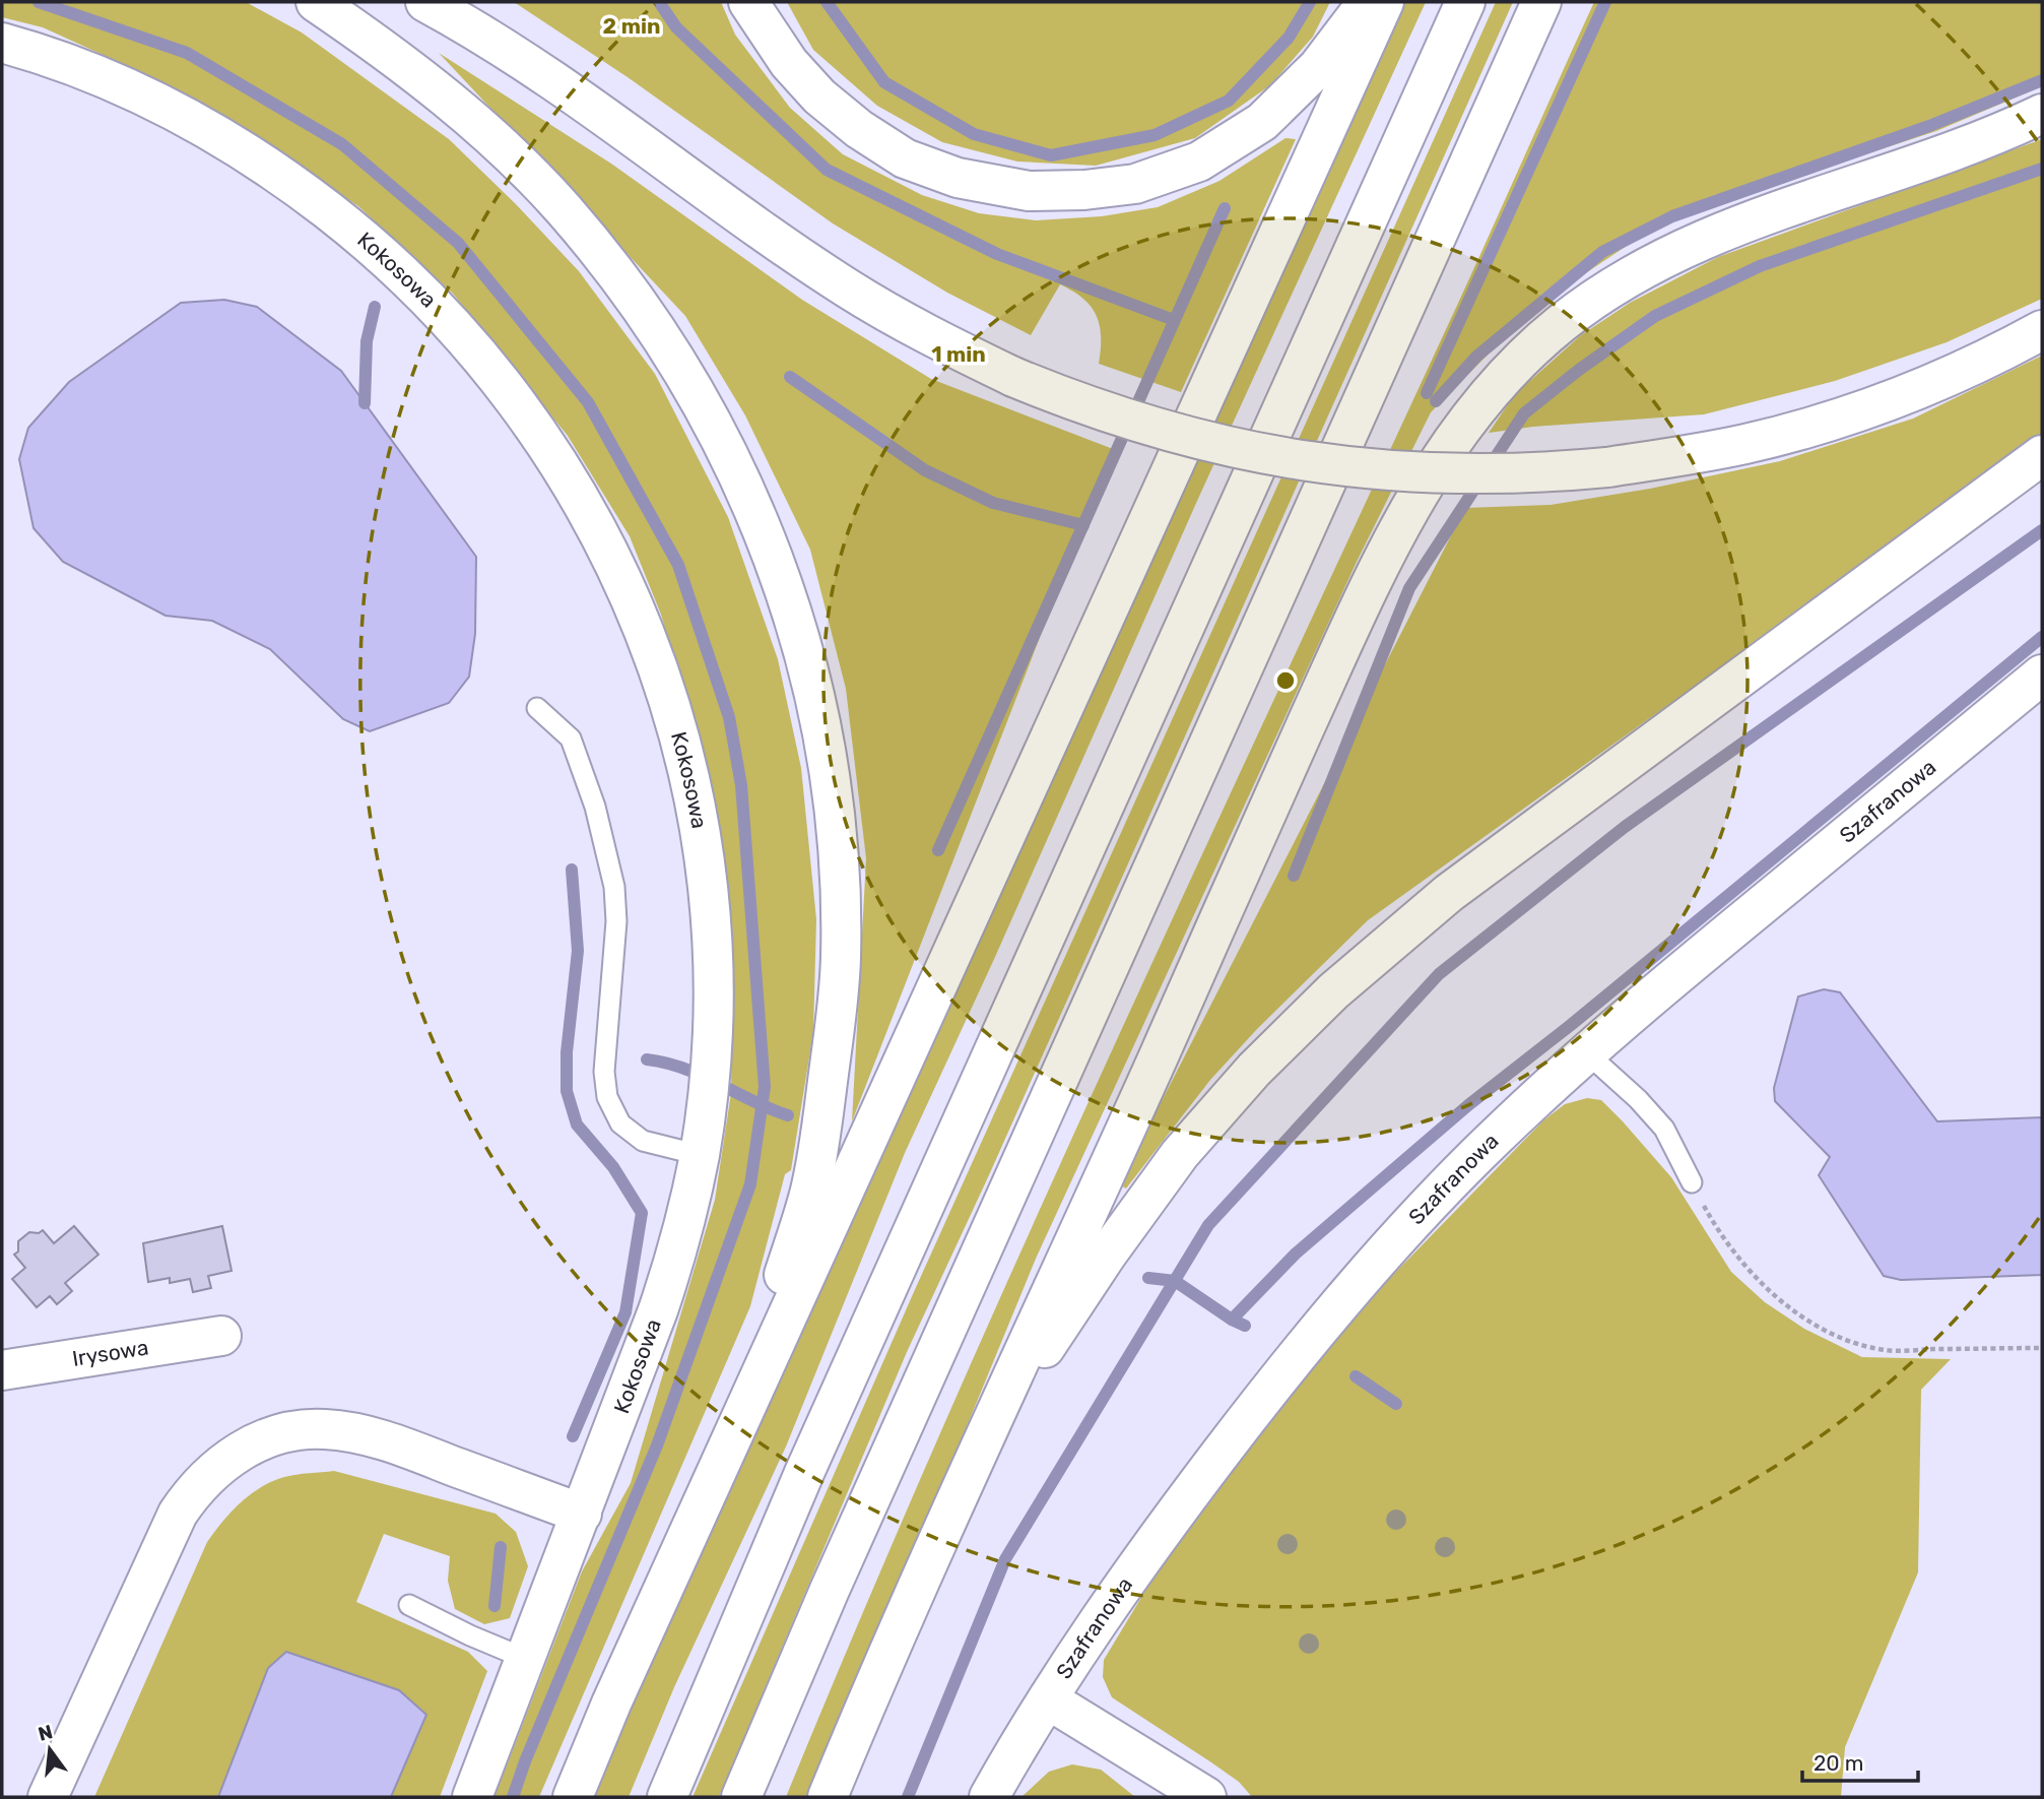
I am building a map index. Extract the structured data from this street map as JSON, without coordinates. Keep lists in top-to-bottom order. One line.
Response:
{"streets":{"main road":["Kokosowa","Szafranowa","Irysowa"]},"scale_bar":"20 m","north":"top","rings":["2 min","1 min"]}
